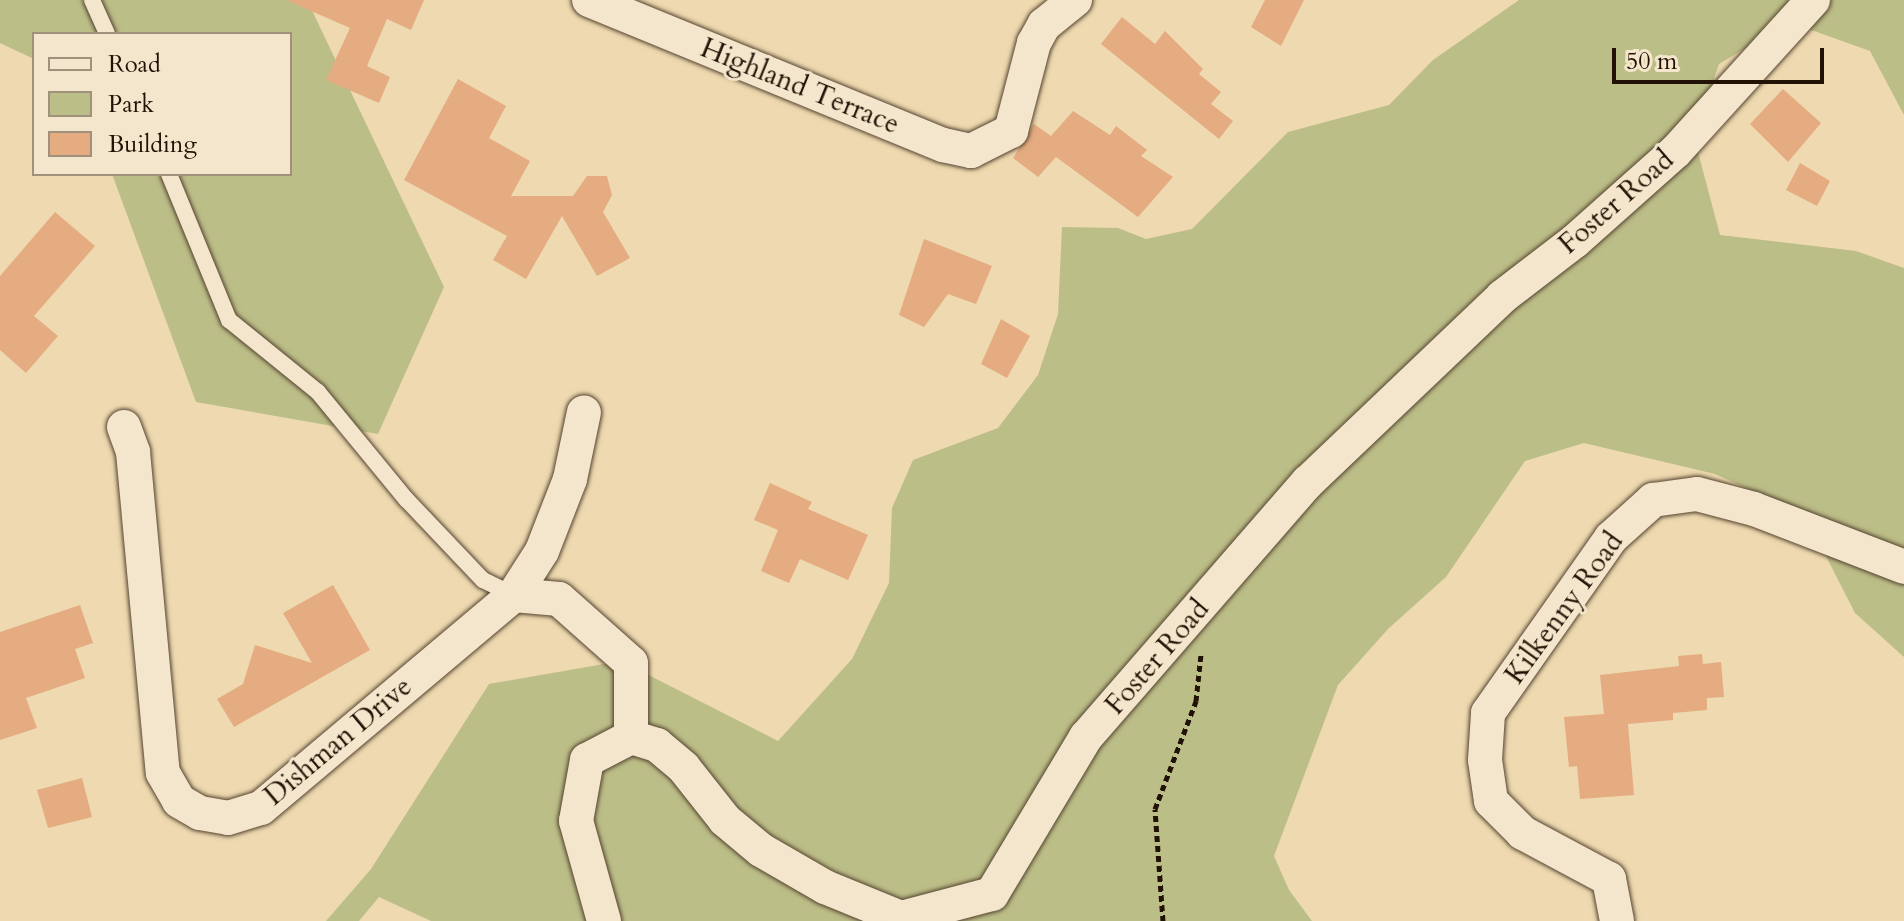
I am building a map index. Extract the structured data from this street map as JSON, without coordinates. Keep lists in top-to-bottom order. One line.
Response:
{"streets":{"street":["Highland Terrace","Foster Road","Kilkenny Road","Dishman Drive"]},"legend":["Road","Park","Building"],"scale_bar":"50 m"}
